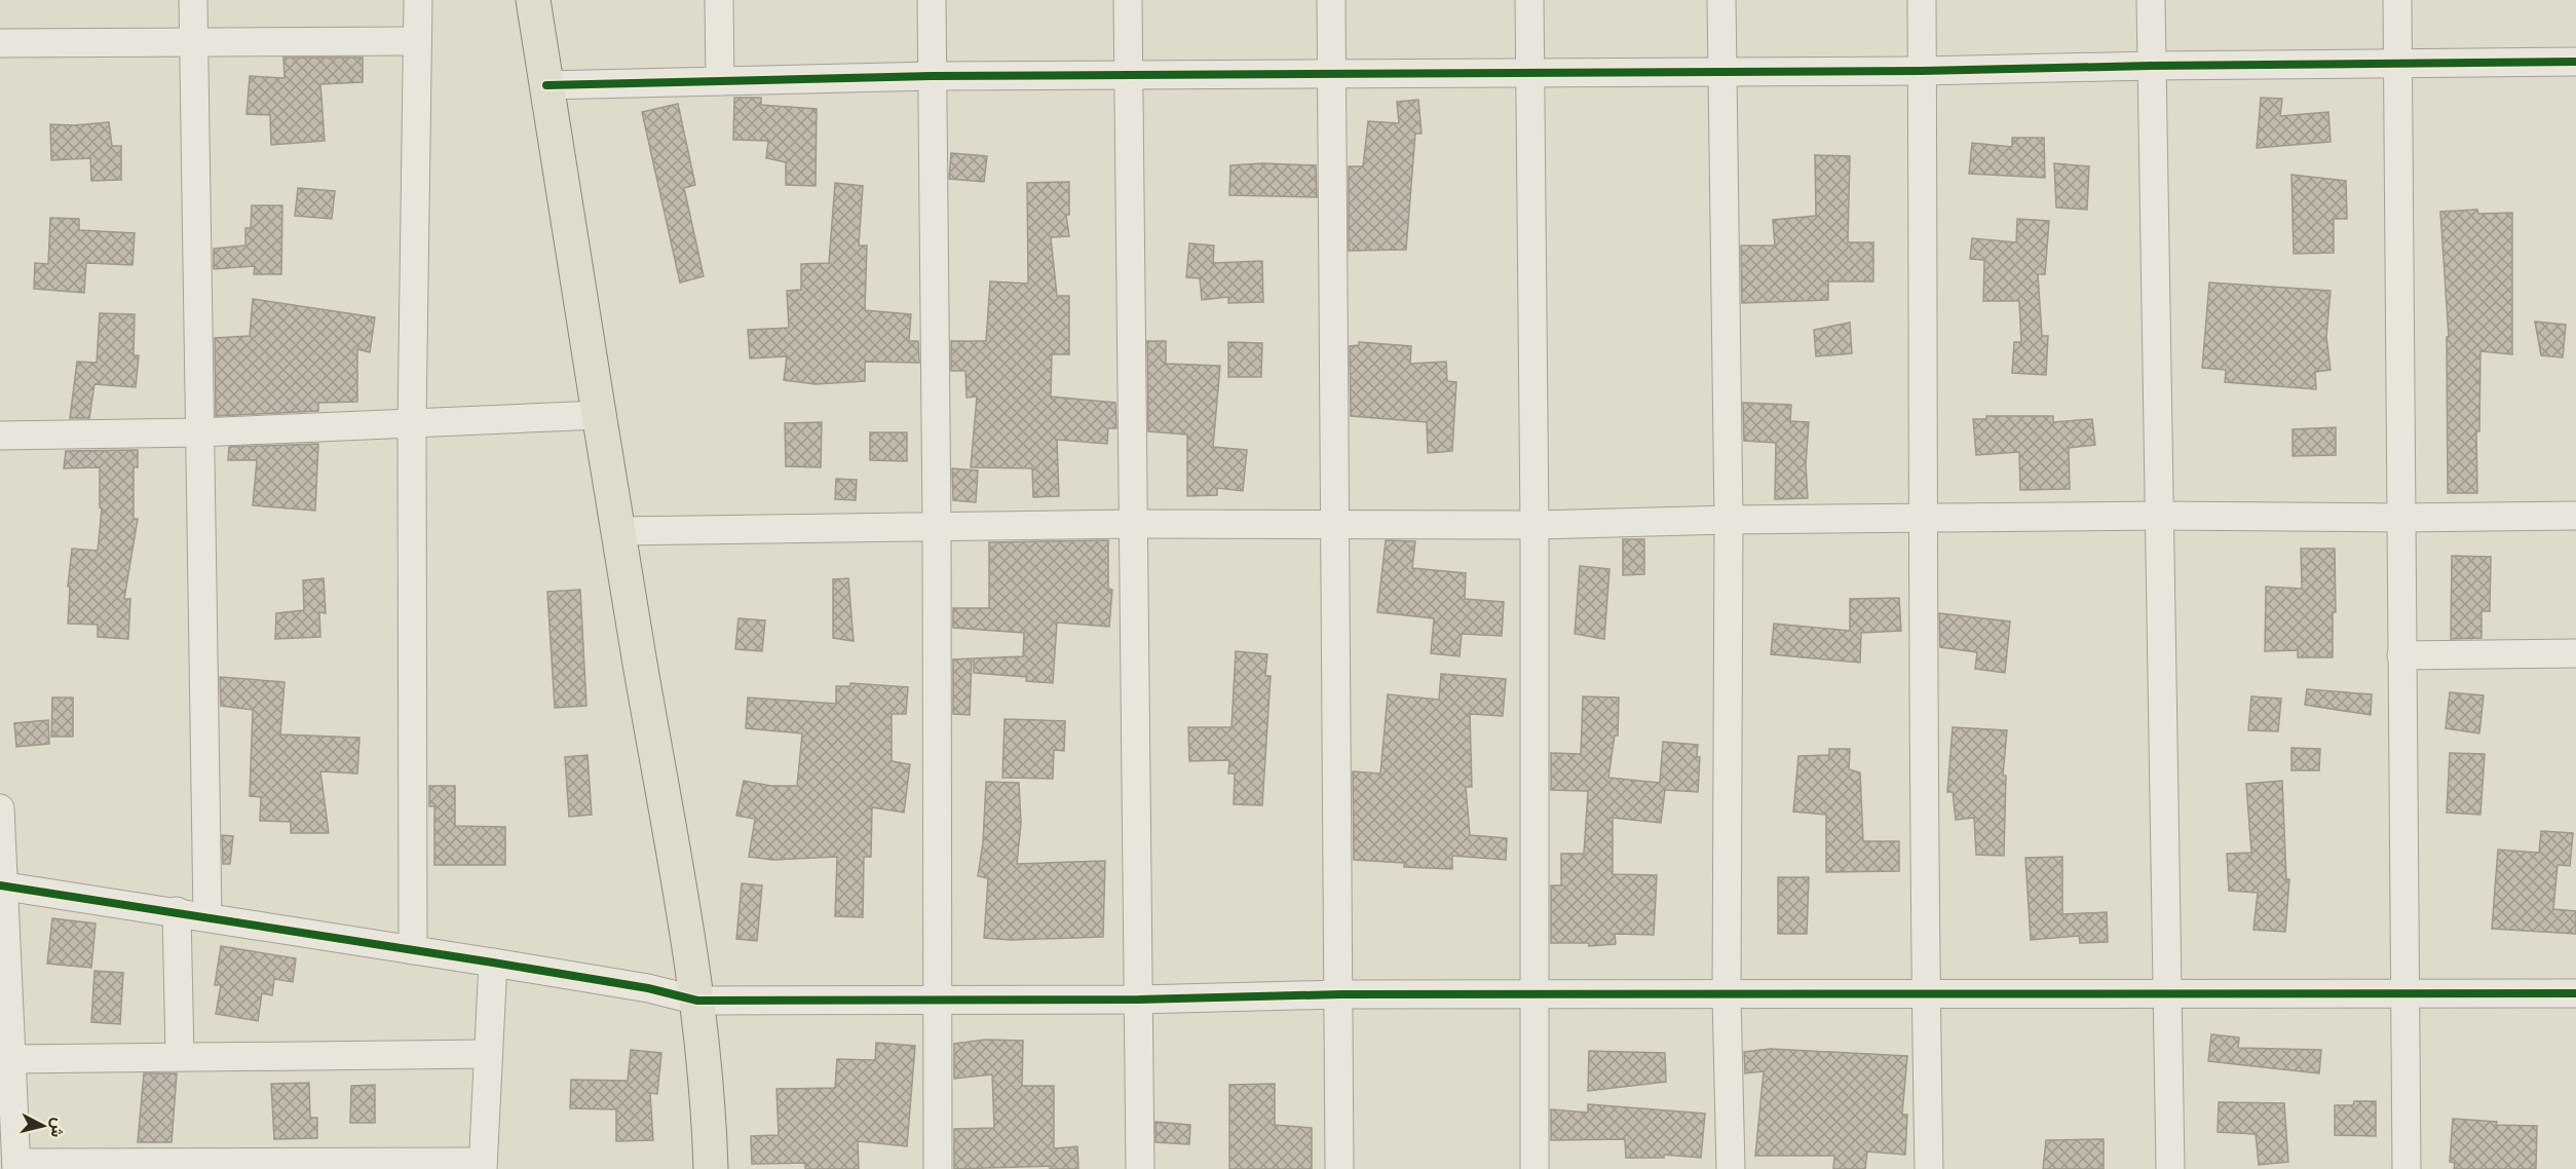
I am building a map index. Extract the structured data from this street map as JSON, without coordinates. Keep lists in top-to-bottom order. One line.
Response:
{"north":"right"}
